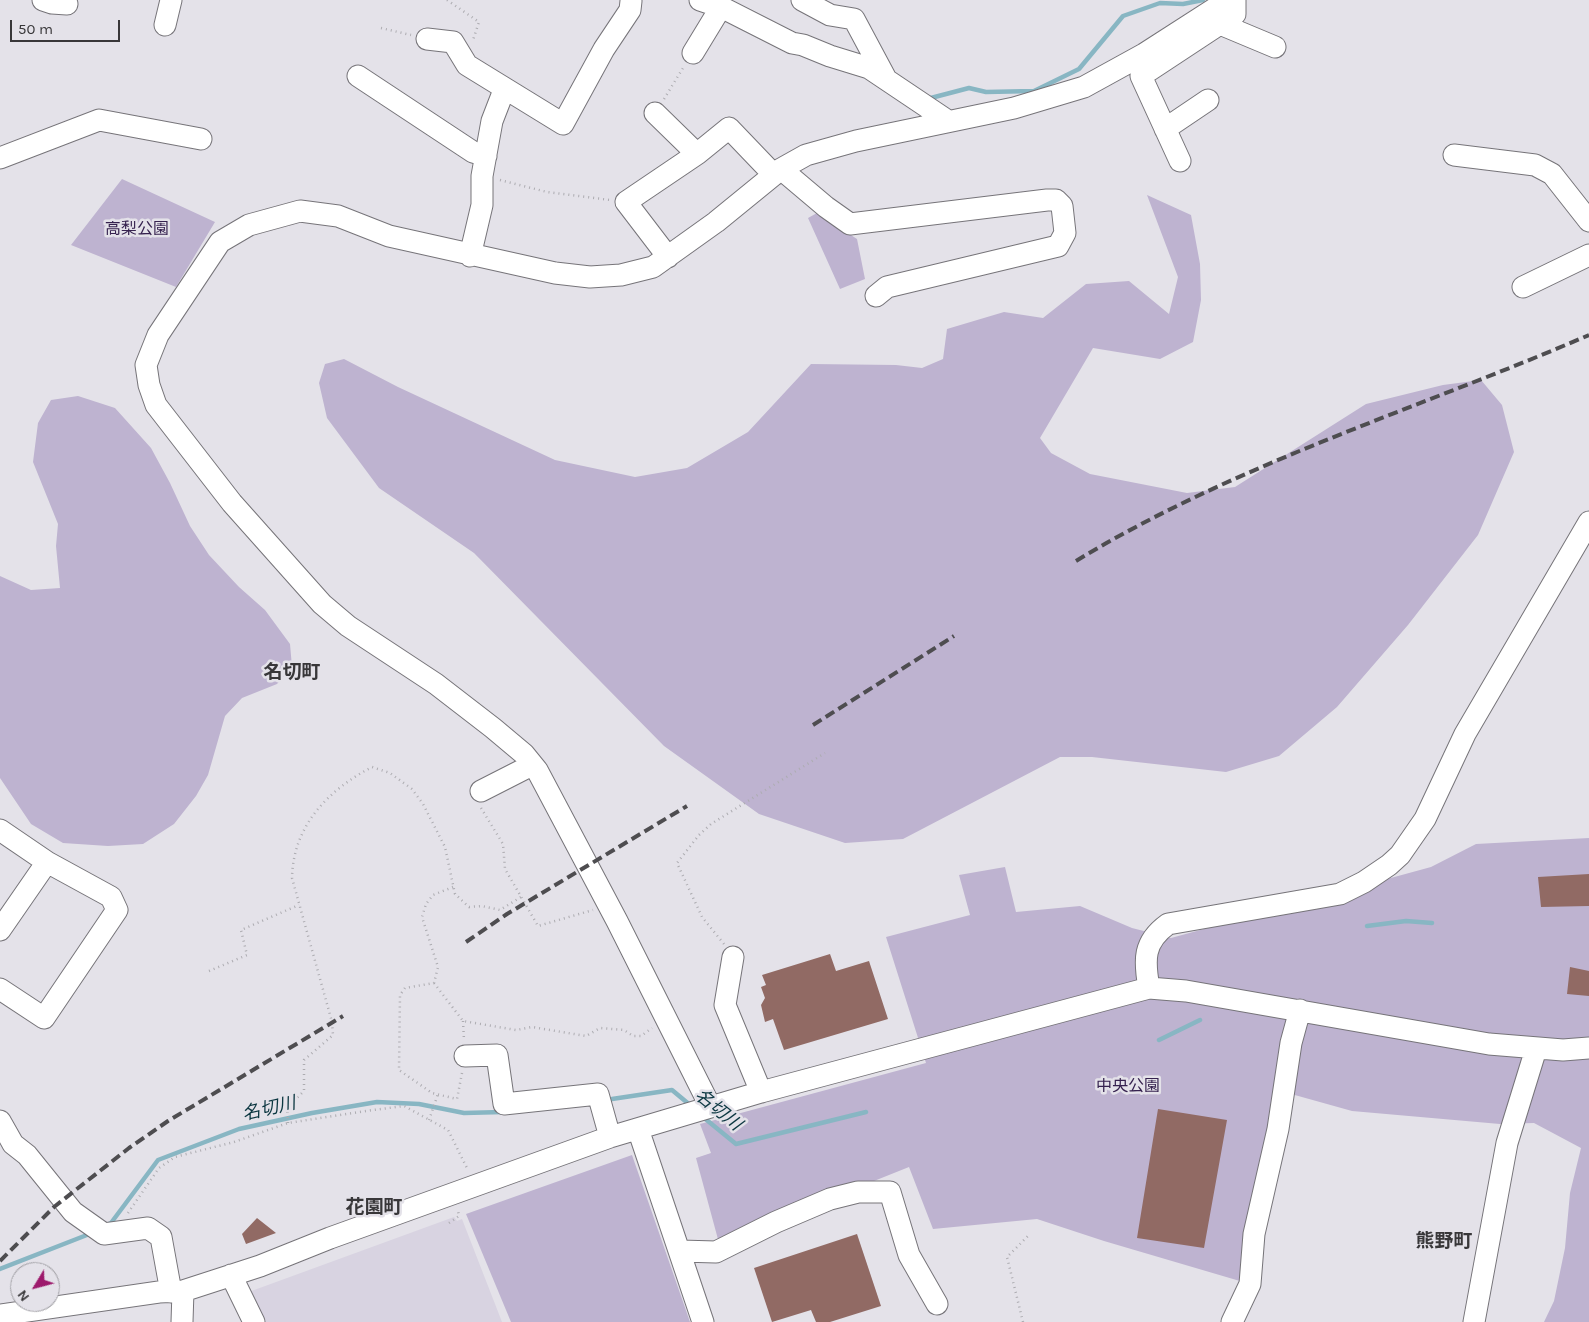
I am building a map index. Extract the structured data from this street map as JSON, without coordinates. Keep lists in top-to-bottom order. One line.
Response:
{"districts":["名切町","花園町","熊野町"],"water":["名切川"],"parks":["高梨公園","中央公園"],"scale_bar":"50 m","north":"bottom left"}
